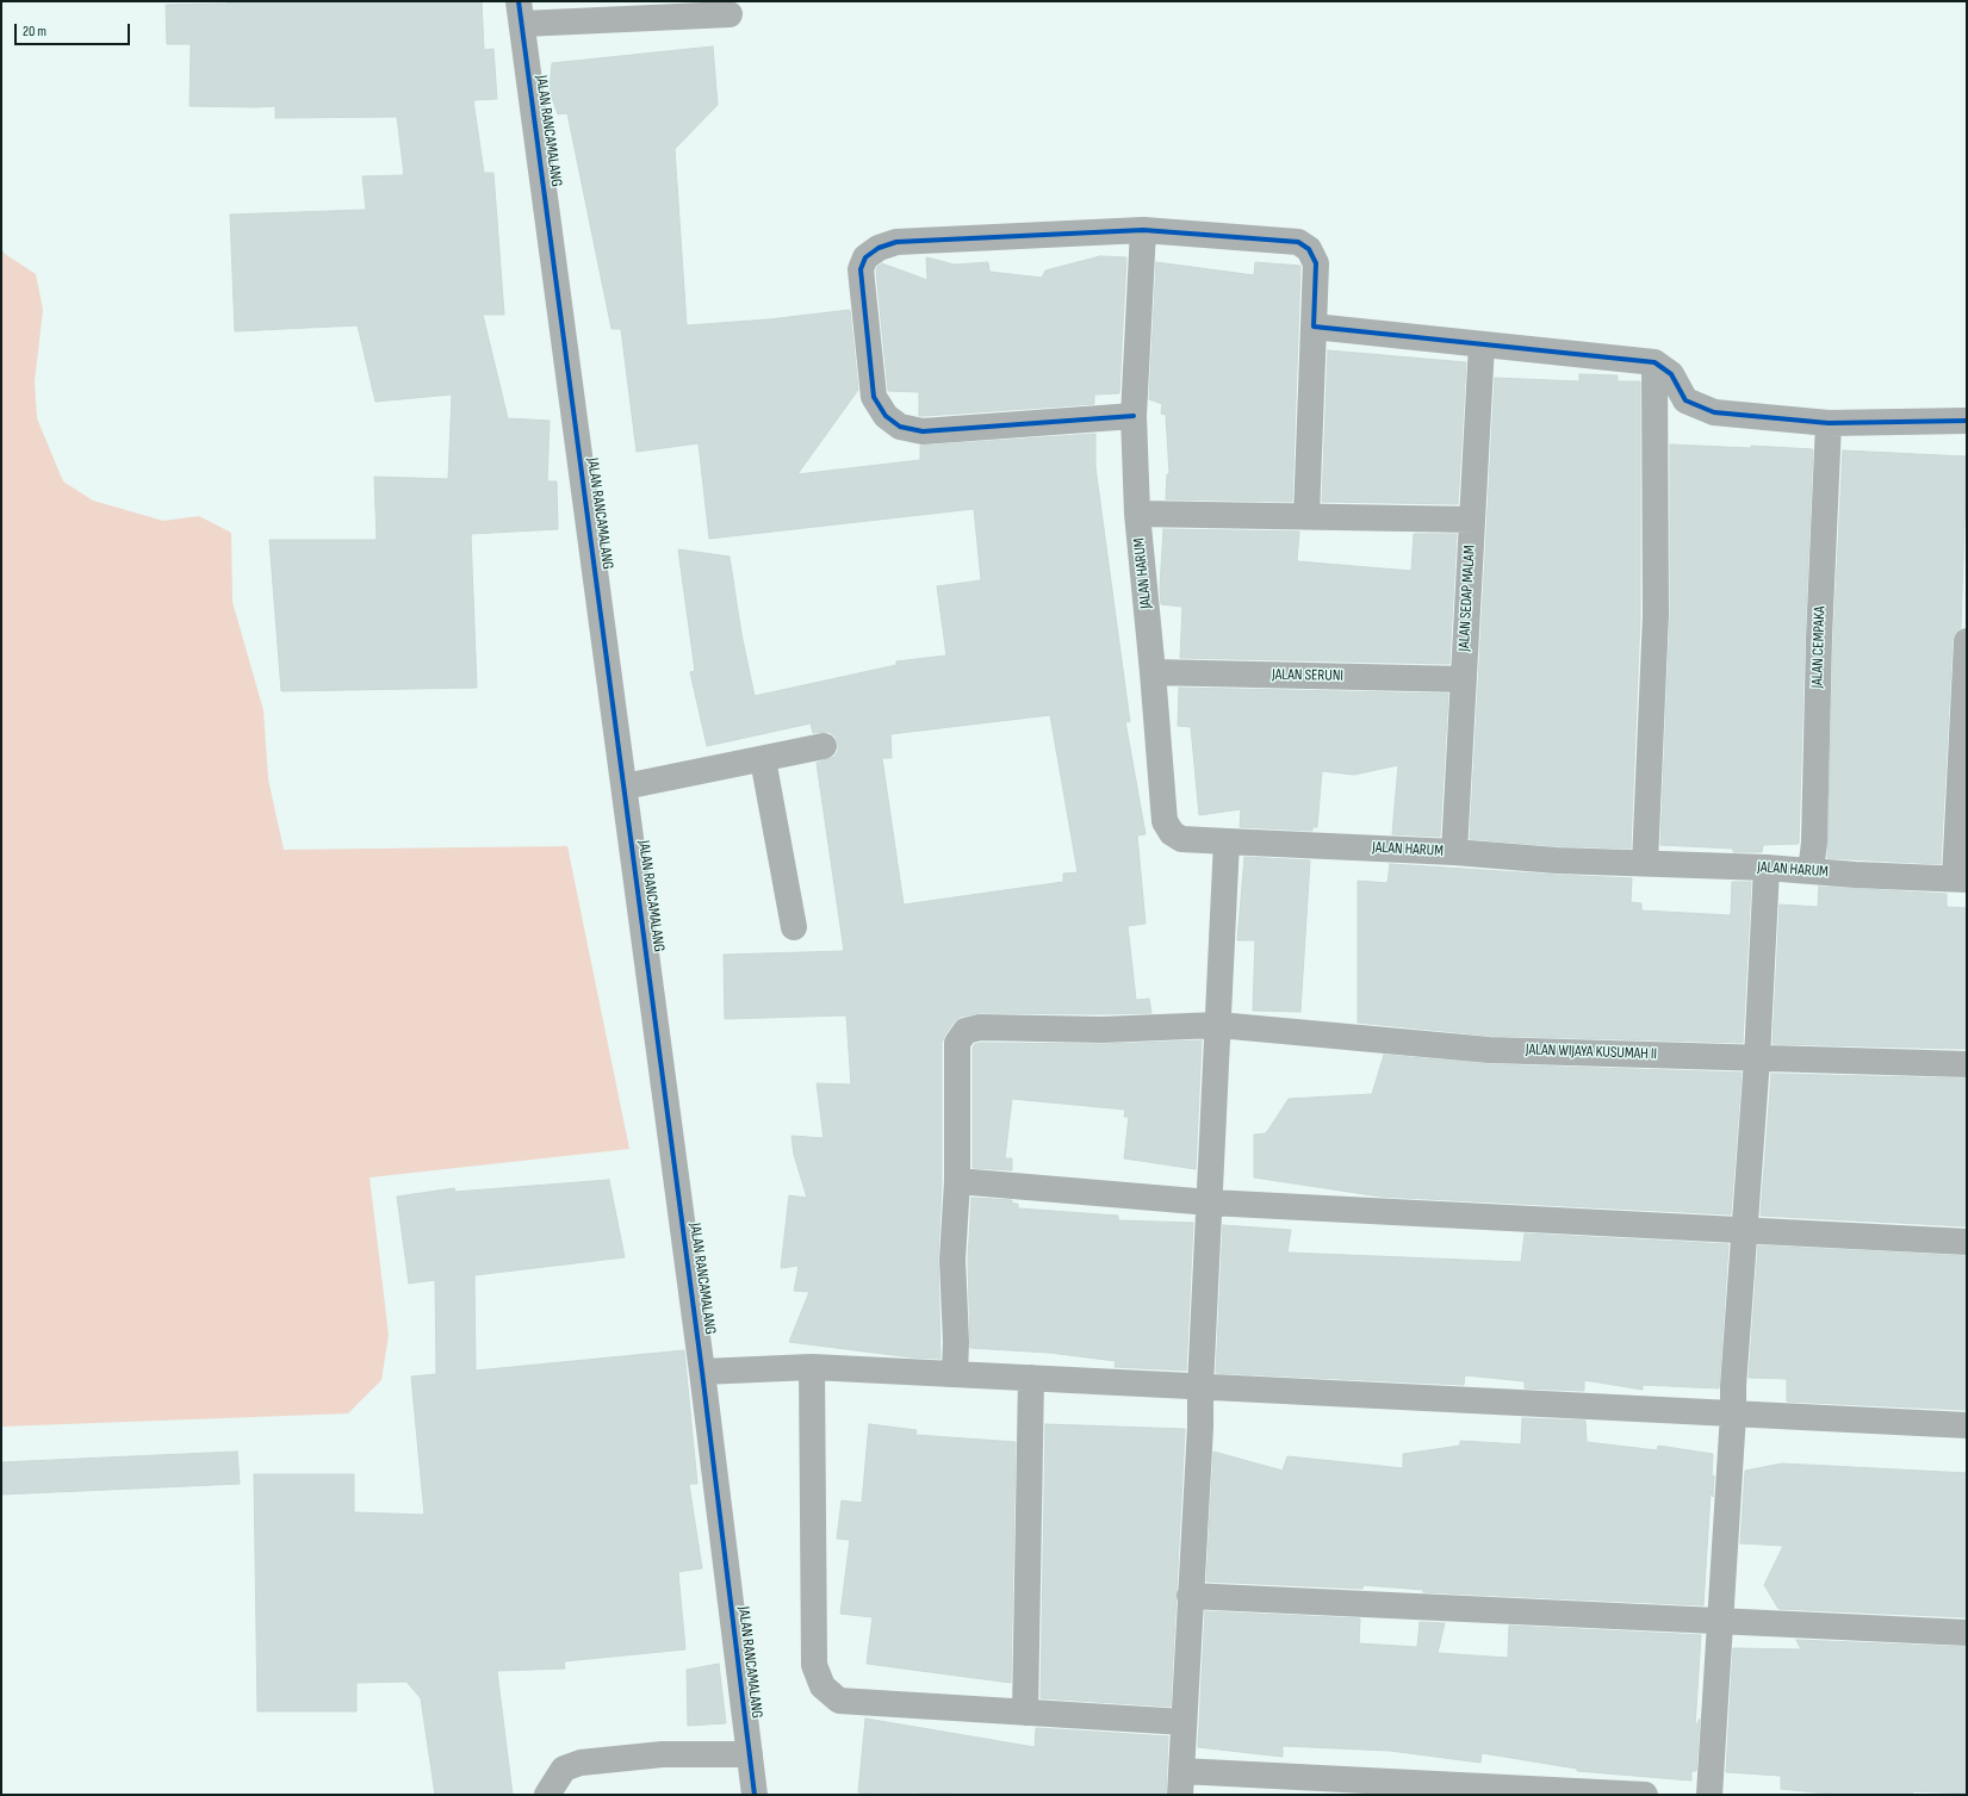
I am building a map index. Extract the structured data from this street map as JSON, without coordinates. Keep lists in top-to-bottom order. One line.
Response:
{"streets":{"street":["JALAN RANCAMALANG","JALAN HARUM","JALAN SEDAP MALAM","JALAN CEMPAKA","JALAN SERUNI","JALAN WIJAYA KUSUMAH II"]},"crossings":[["JALAN HARUM","JALAN SEDAP MALAM"],["JALAN HARUM","JALAN CEMPAKA"],["JALAN HARUM","JALAN SERUNI"],["JALAN SEDAP MALAM","JALAN SERUNI"]],"scale_bar":"20 m"}
